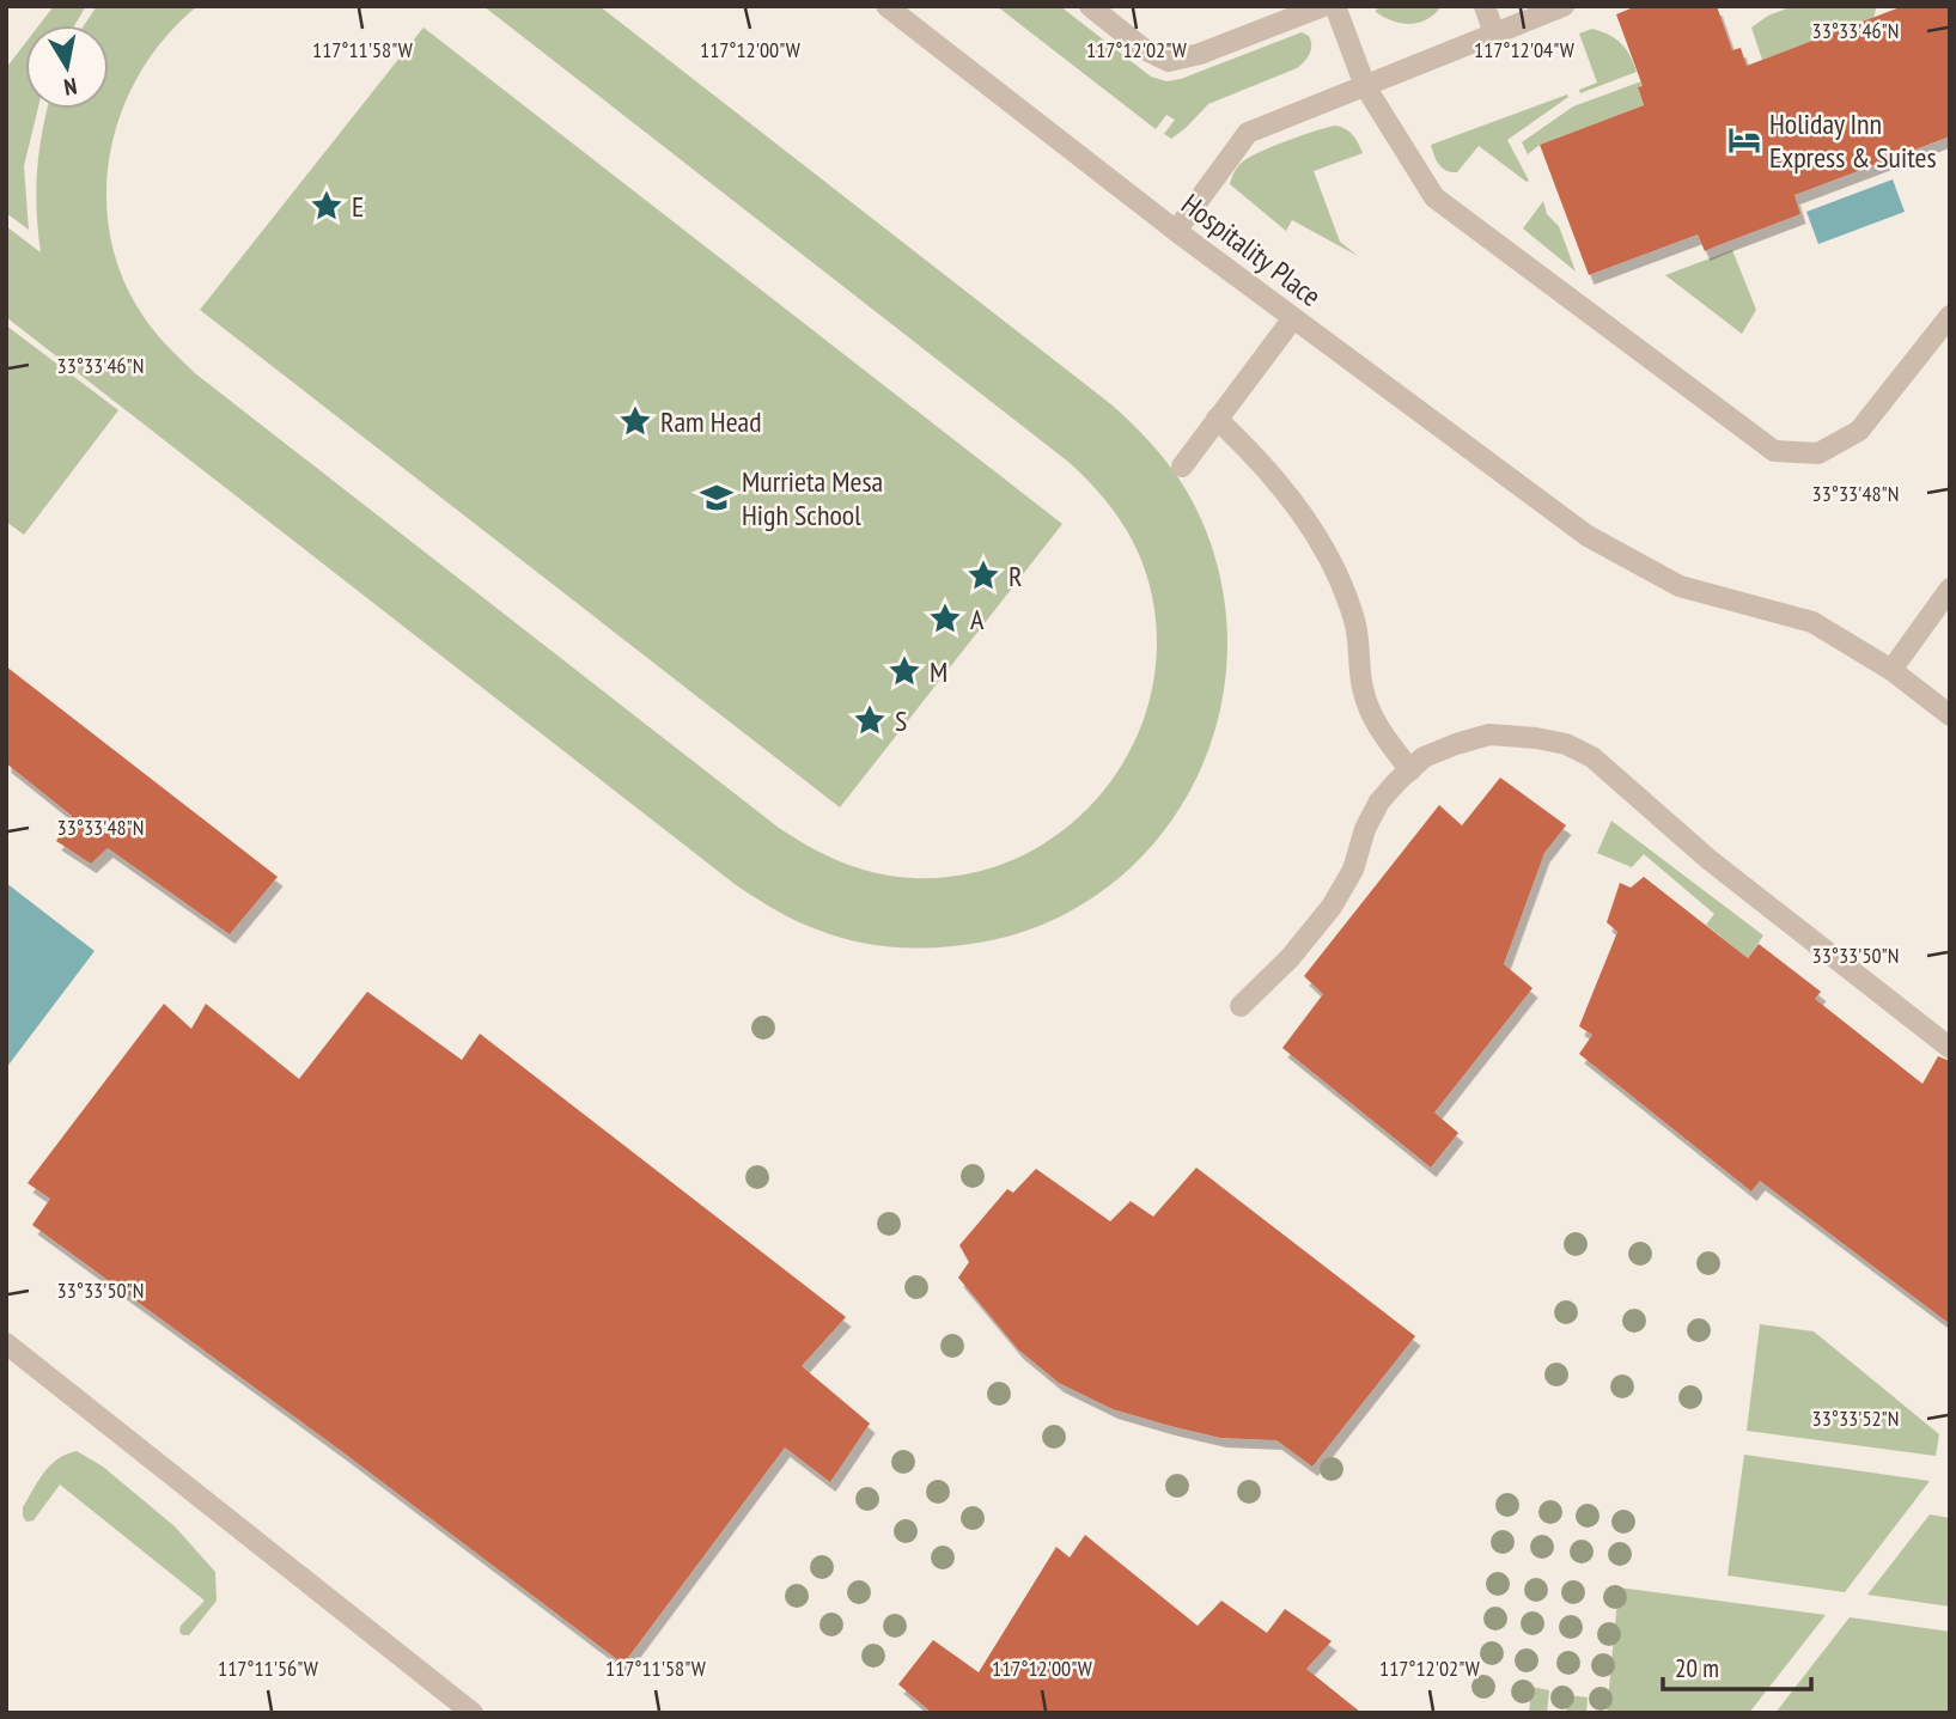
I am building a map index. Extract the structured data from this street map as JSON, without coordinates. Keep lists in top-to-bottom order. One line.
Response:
{"streets":{"street":["Hospitality Place"]},"places":{"hotel":["Holiday Inn Express & Suites"],"place":["E","Ram Head","R","A","M","S"],"school or university":["Murrieta Mesa High School"]},"scale_bar":"20 m","north":"bottom","coordinates":["33°33'46\"N","117°11'58\"W","117°12'00\"W","117°12'02\"W","117°12'04\"W","33°33'48\"N","33°33'50\"N","33°33'52\"N","117°11'56\"W"]}
